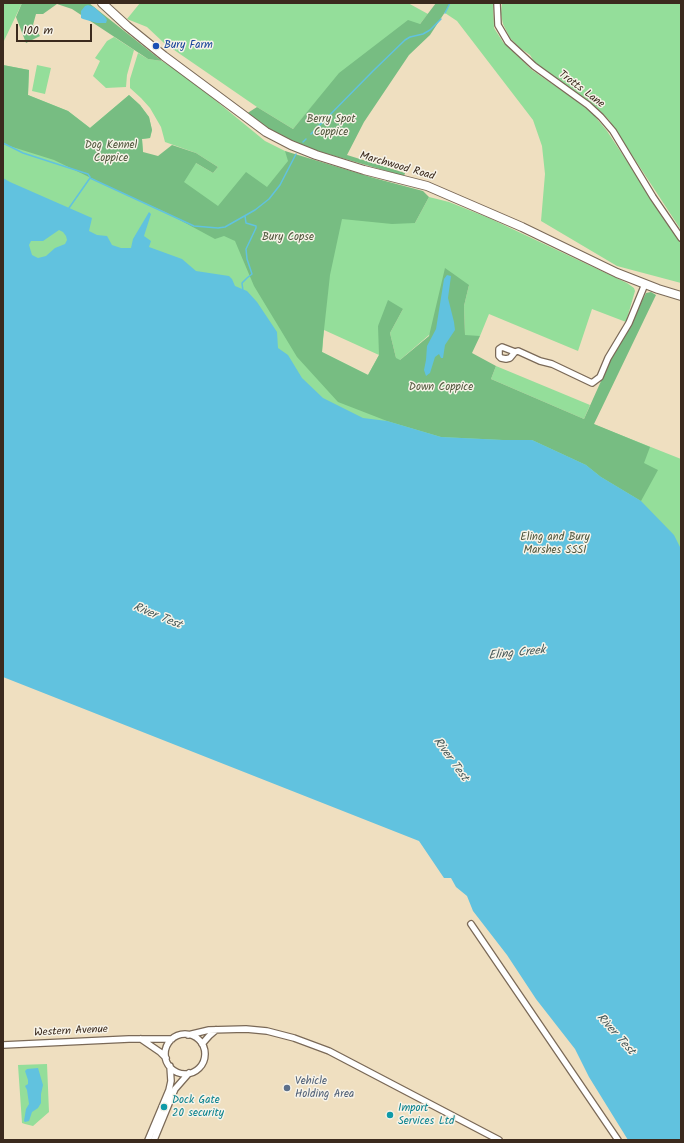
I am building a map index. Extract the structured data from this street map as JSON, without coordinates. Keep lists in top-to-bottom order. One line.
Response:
{"streets":{"street":["Trotts Lane","Marchwood Road","Western Avenue"]},"water":["River Test","Eling Creek"],"parks":["Berry Spot Coppice","Dog Kennel Coppice","Bury Copse","Down Coppice","Eling and Bury Marshes SSSI"],"places":["Bury Farm","Vehicle Holding Area","Dock Gate 20 security","Import Services Ltd"],"scale_bar":"100 m"}
